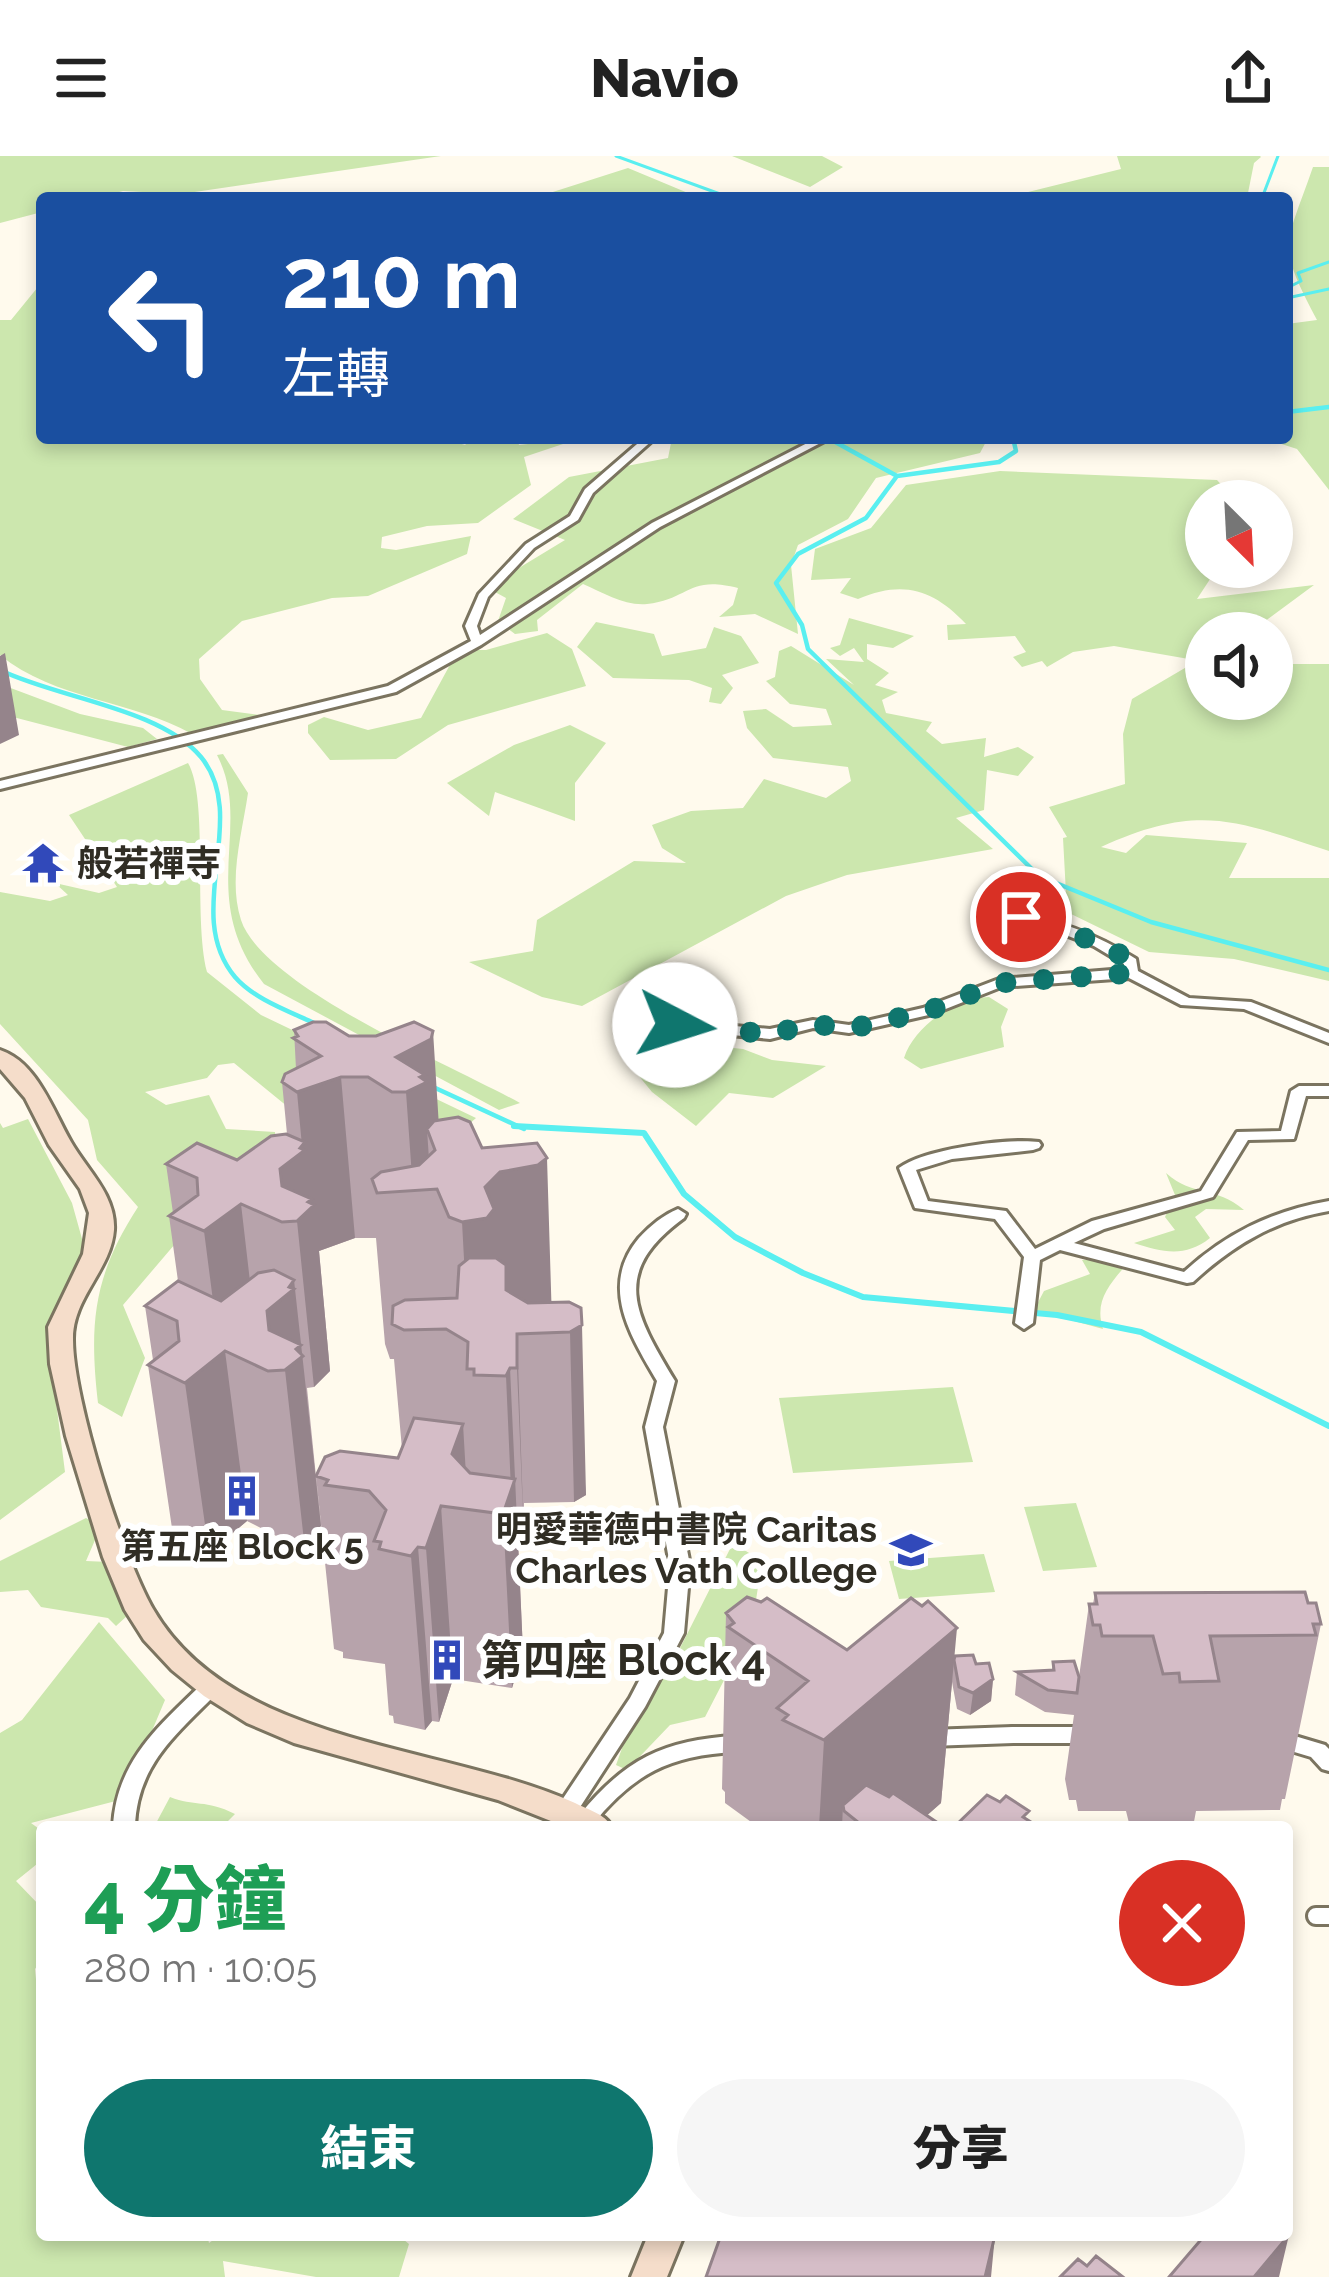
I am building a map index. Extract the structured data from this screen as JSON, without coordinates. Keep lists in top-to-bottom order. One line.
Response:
{"places":{"temple":["般若禪寺"],"building":["第五座 Block 5","第四座 Block 4"],"school or university":["明愛華德中書院 Caritas Charles Vath College"]},"north":"bottom right","page":{"header":"Navio","turn":["210 m","左轉"],"heading":["4 分鐘","280 m · 10:05"],"buttons":["結束","分享"]}}
